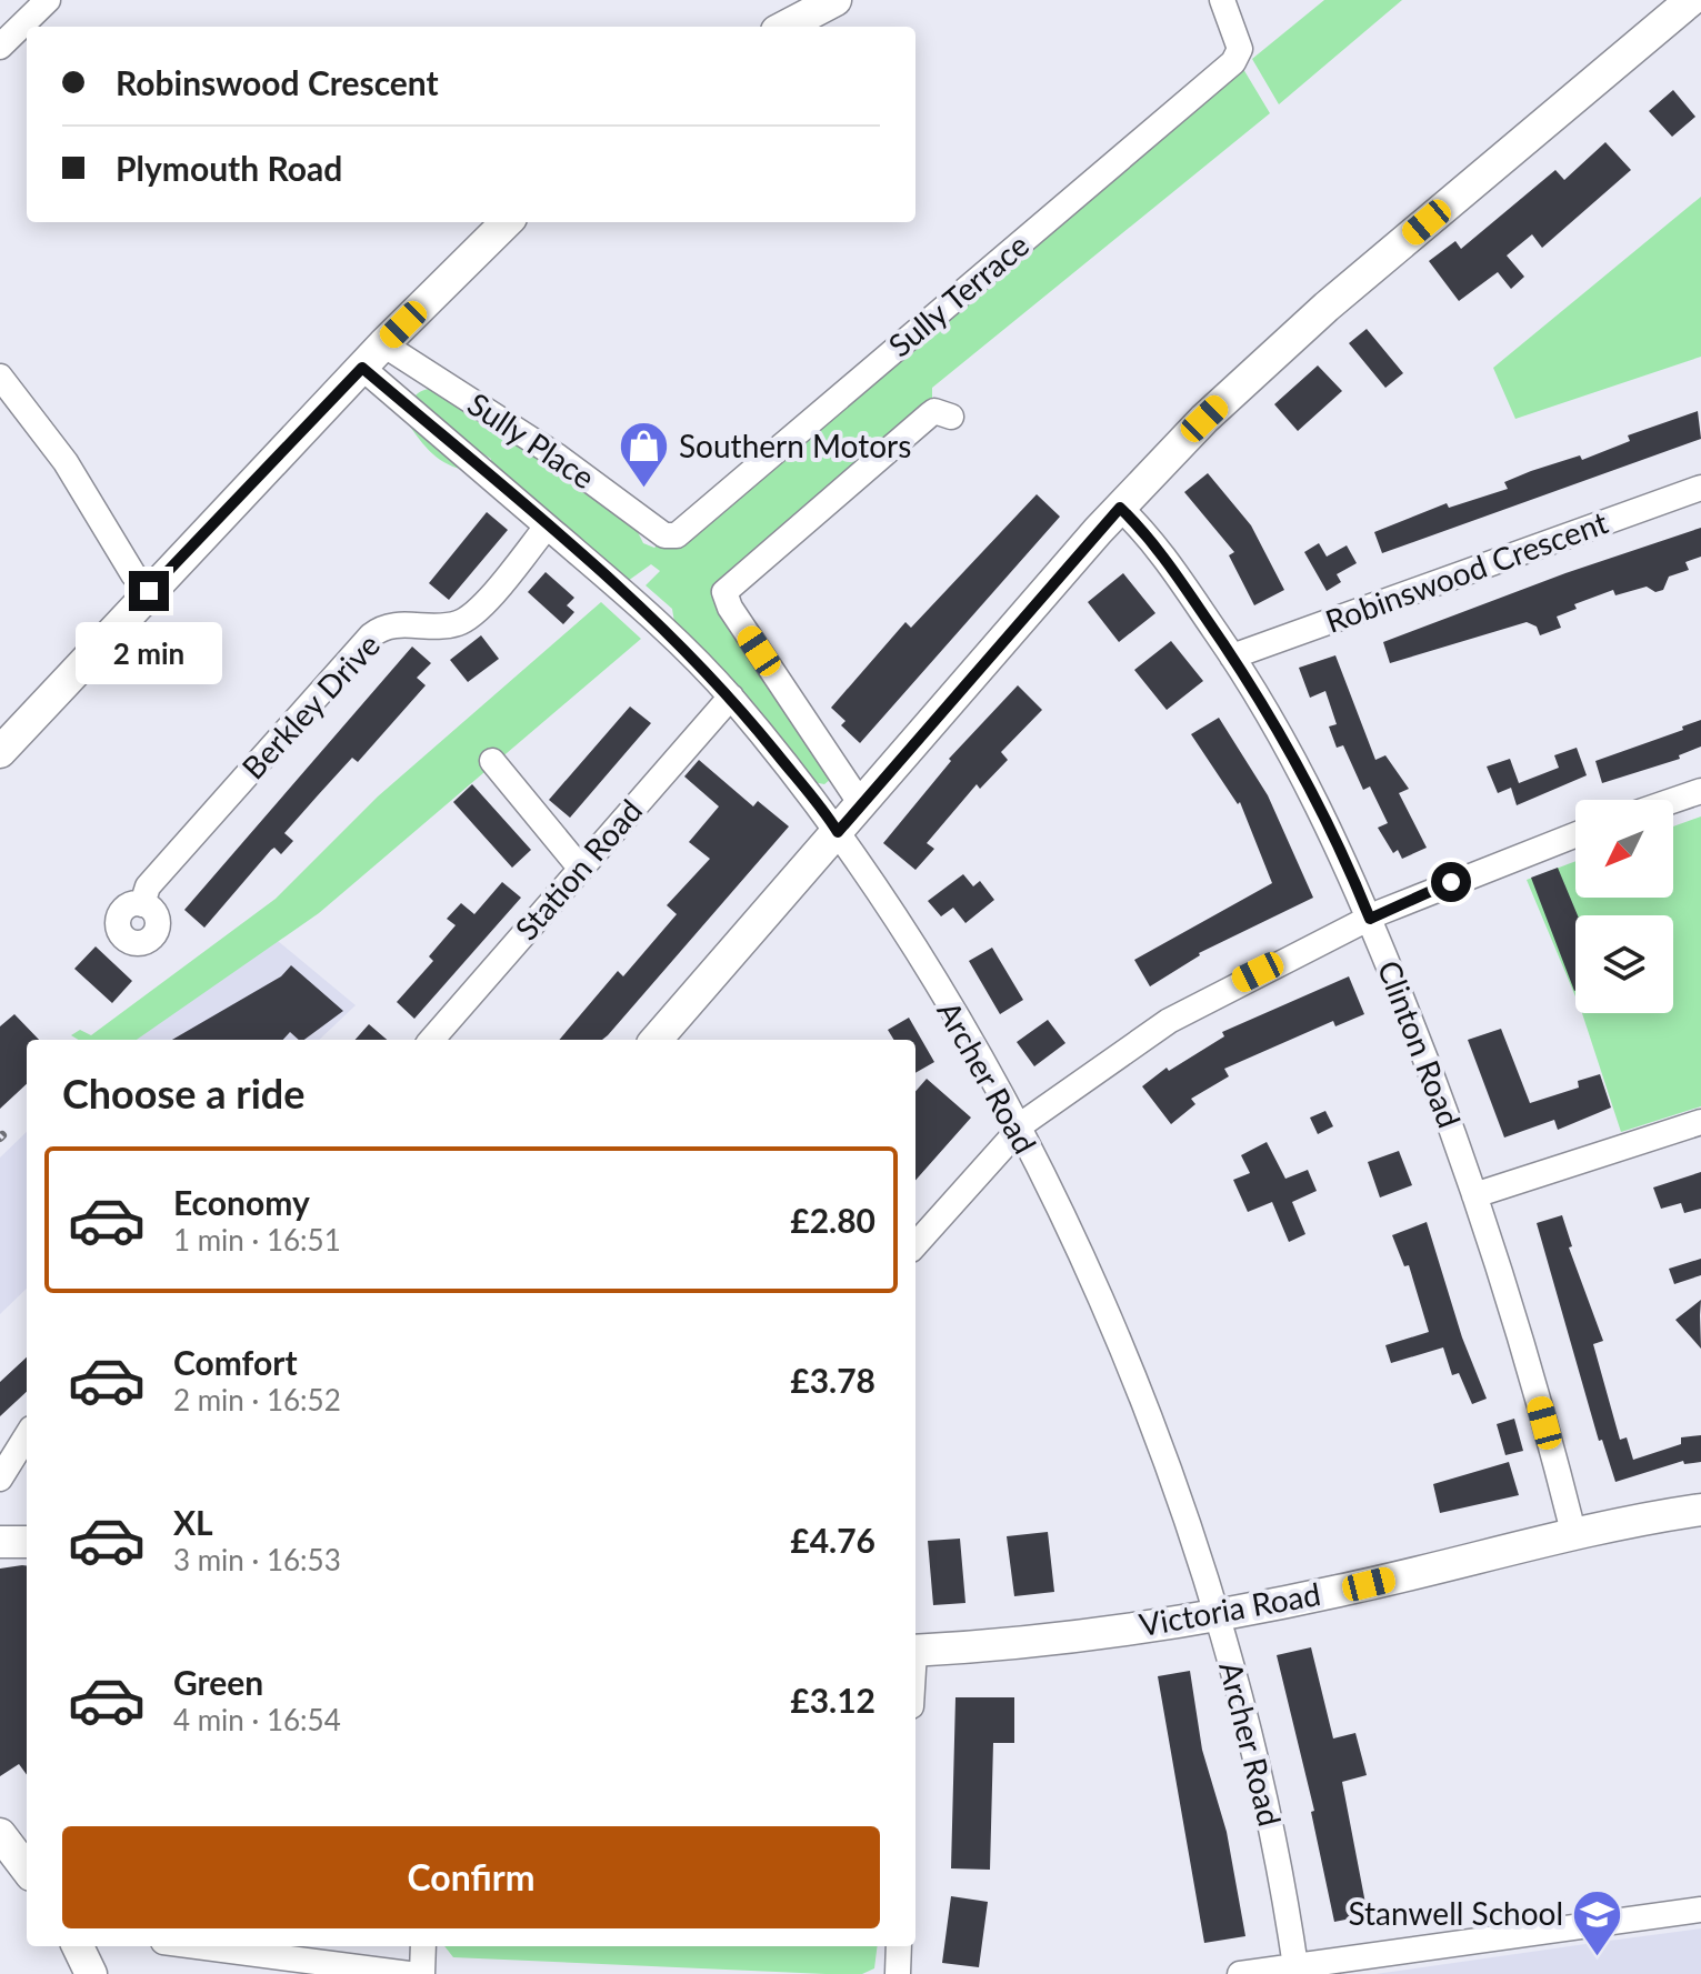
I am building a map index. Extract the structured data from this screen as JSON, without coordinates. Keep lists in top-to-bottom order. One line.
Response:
{"streets":{"street":["Sully Terrace","Sully Place","Robinswood Crescent","Berkley Drive","Station Road","Clinton Road","Archer Road","Victoria Road"]},"crossings":[["Sully Terrace","Sully Place"],["Robinswood Crescent","Clinton Road"],["Berkley Drive","Archer Road"],["Station Road","Archer Road"],["Clinton Road","Victoria Road"],["Archer Road","Victoria Road"]],"places":{"shop":["Southern Motors"],"school or university":["Stanwell School"]},"north":"bottom left","page":{"banner":["Robinswood Crescent","Plymouth Road"],"bubble":"2 min","heading":"Choose a ride","list":[{"name":"Economy","note":"1 min · 16:51","value":"£2.80"},{"name":"Comfort","note":"2 min · 16:52","value":"£3.78"},{"name":"XL","note":"3 min · 16:53","value":"£4.76"},{"name":"Green","note":"4 min · 16:54","value":"£3.12"}],"buttons":"Confirm"}}
